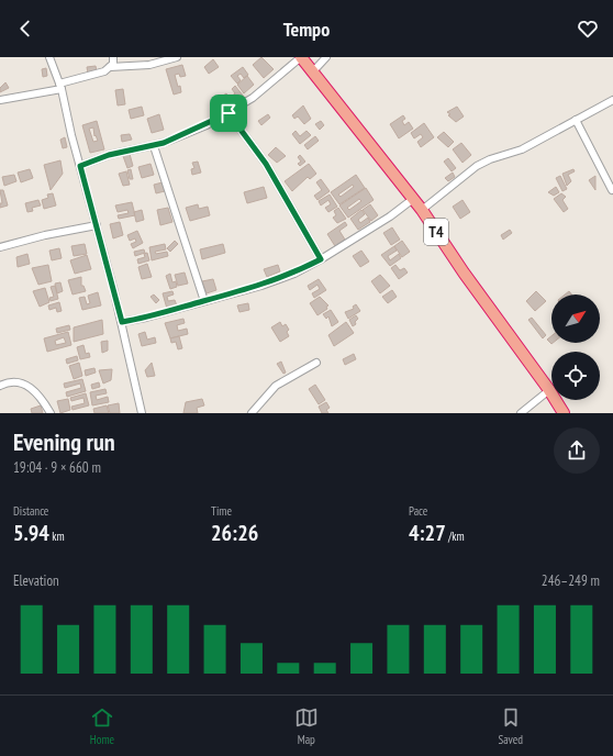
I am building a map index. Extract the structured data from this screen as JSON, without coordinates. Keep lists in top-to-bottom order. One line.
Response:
{"streets":{"highway":["T4"]},"north":"top right","page":{"header":"Tempo","heading":["Evening run","19:04 · 9 × 660 m"],"stats":[["Distance","5.94 km"],["Time","26:26"],["Pace","4:27 /km"]],"chart":["Elevation","246–249 m"],"tabs":["Home","Map","Saved"]}}
